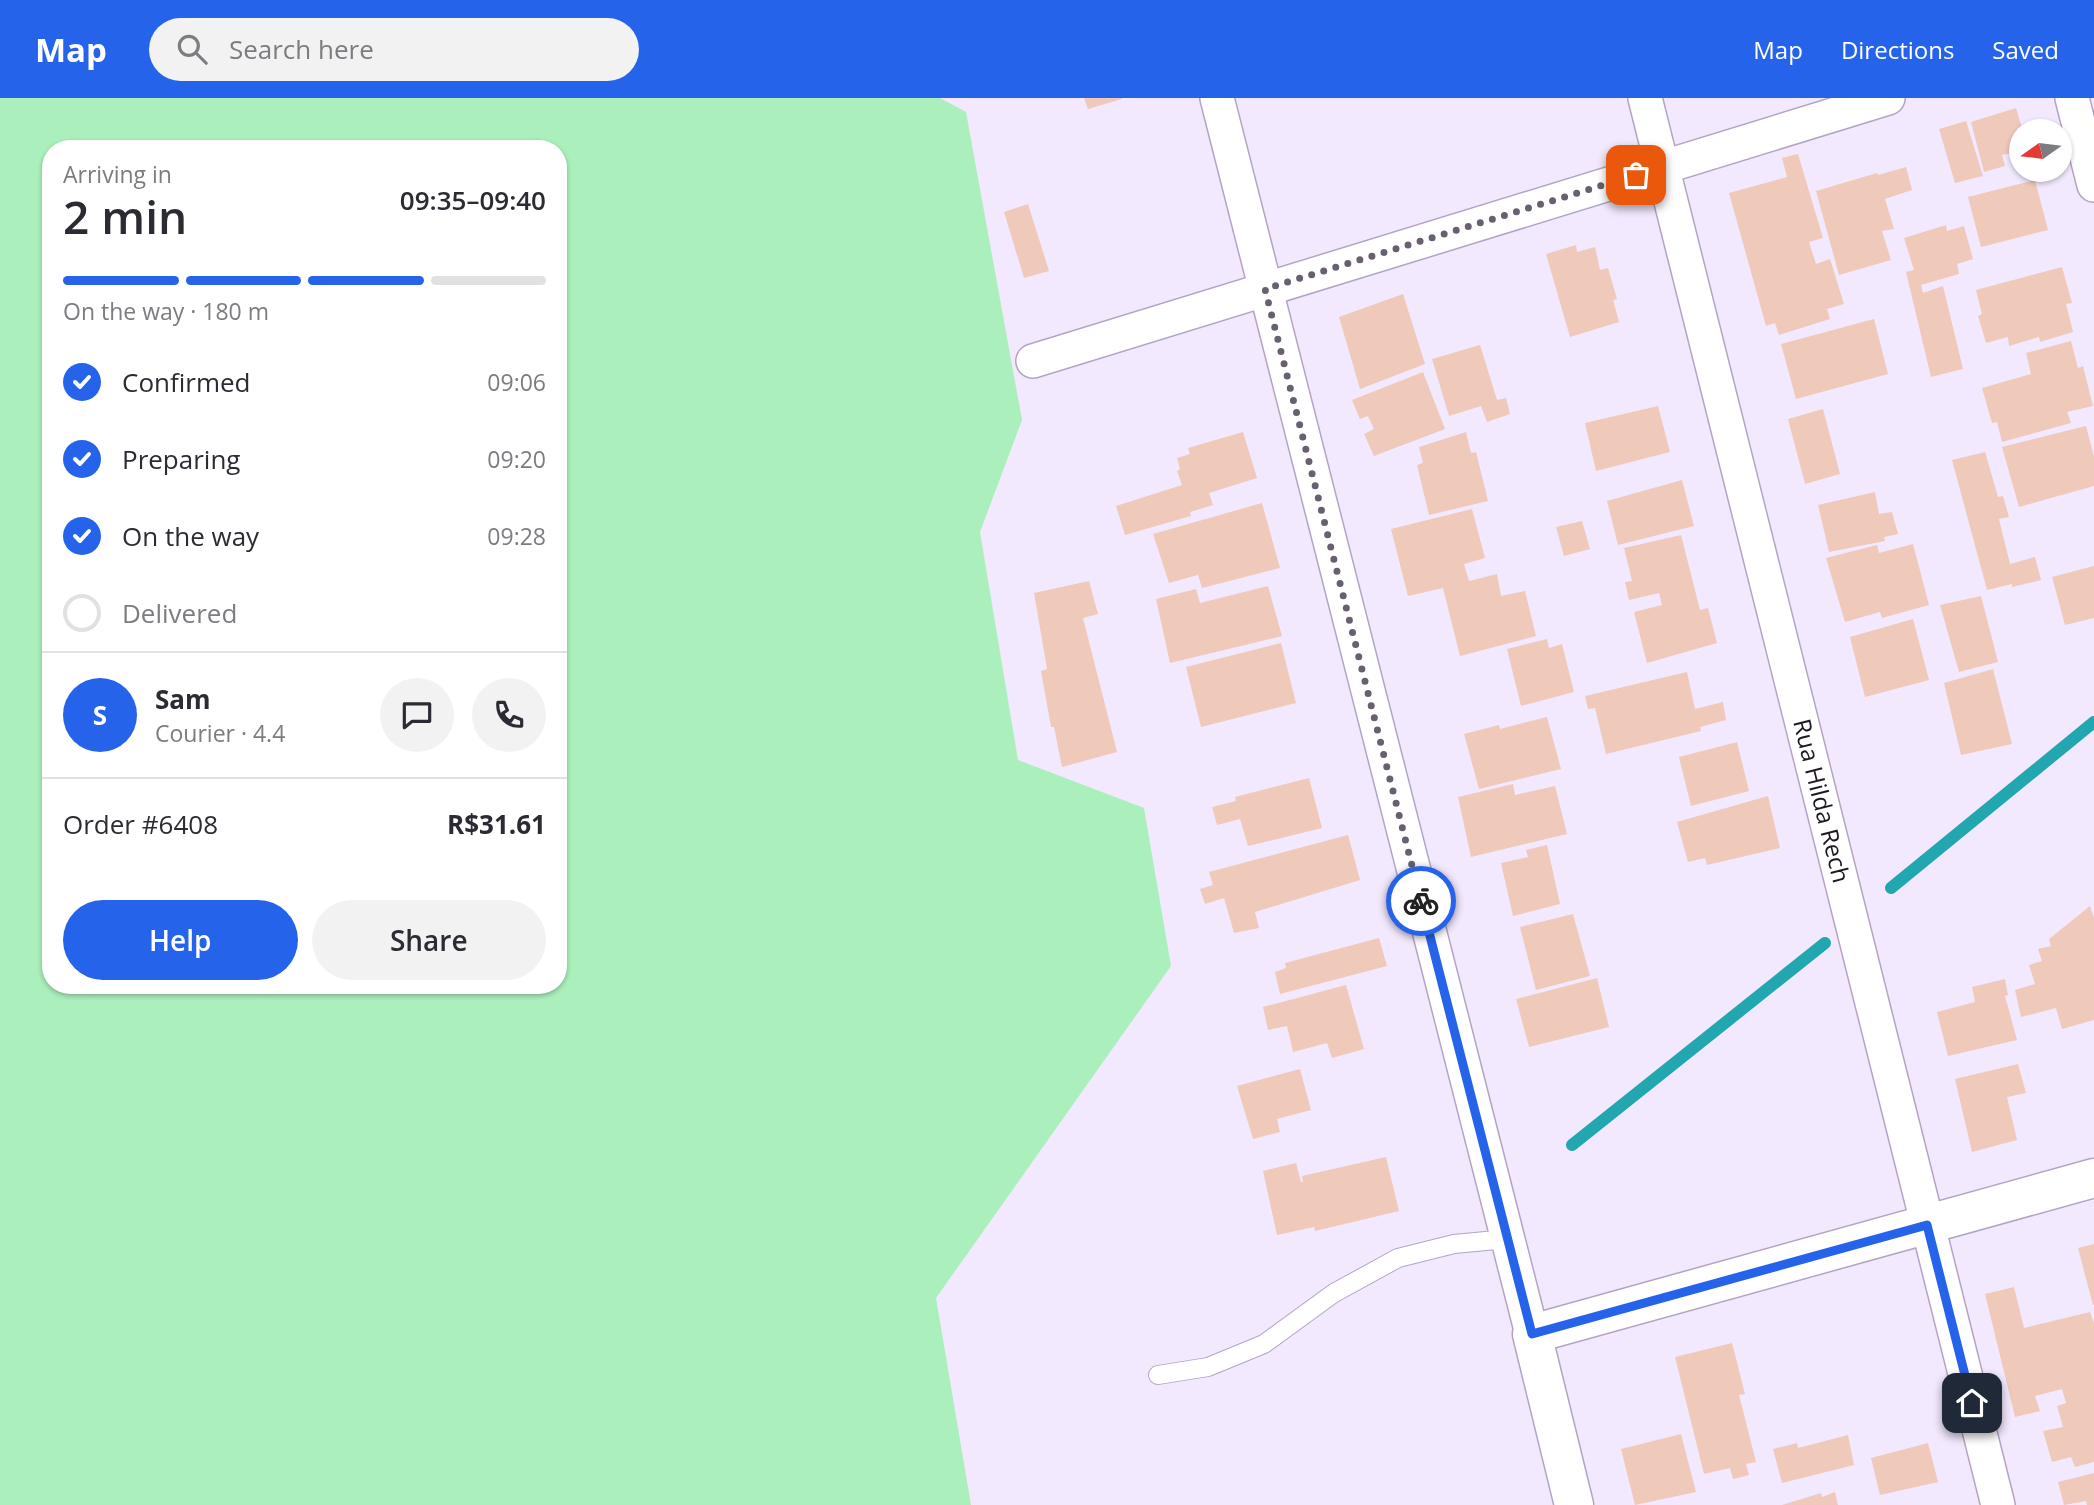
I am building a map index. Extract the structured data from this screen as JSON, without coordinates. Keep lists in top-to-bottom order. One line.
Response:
{"streets":{"street":["Rua Hilda Rech"]},"north":"left","page":{"header":"Map","search":"Search here","nav":["Map","Directions","Saved"],"heading":["2 min","Arriving in","09:35–09:40"],"panel":["Sam","Courier · 4.4","Order #6408","R$31.61"],"bar":"On the way · 180 m","list":[["Confirmed","09:06"],["Preparing","09:20"],["On the way","09:28"],"Delivered"],"round":"S","buttons":["Help","Share"]}}
